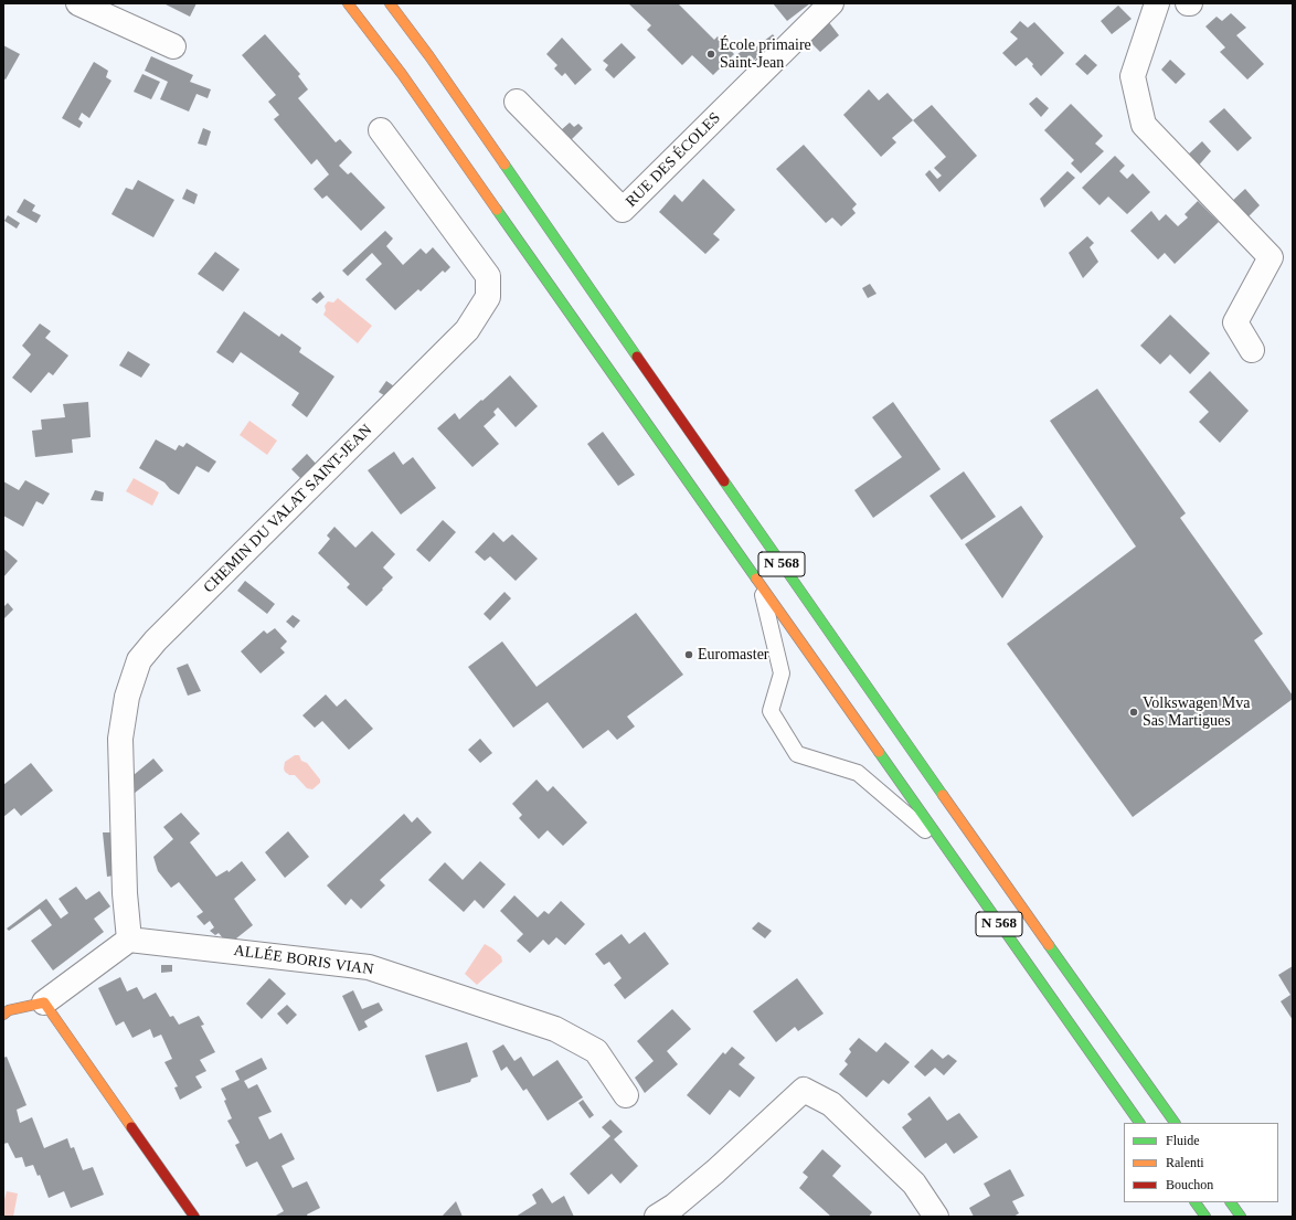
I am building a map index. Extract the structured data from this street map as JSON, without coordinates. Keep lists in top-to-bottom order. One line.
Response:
{"streets":{"main road":["N 568"],"street":["RUE DES ÉCOLES","CHEMIN DU VALAT SAINT-JEAN","ALLÉE BORIS VIAN"]},"crossings":[["CHEMIN DU VALAT SAINT-JEAN","ALLÉE BORIS VIAN"]],"places":["École primaire Saint-Jean","Euromaster","Volkswagen Mva Sas Martigues"],"legend":["Fluide","Ralenti","Bouchon"]}
